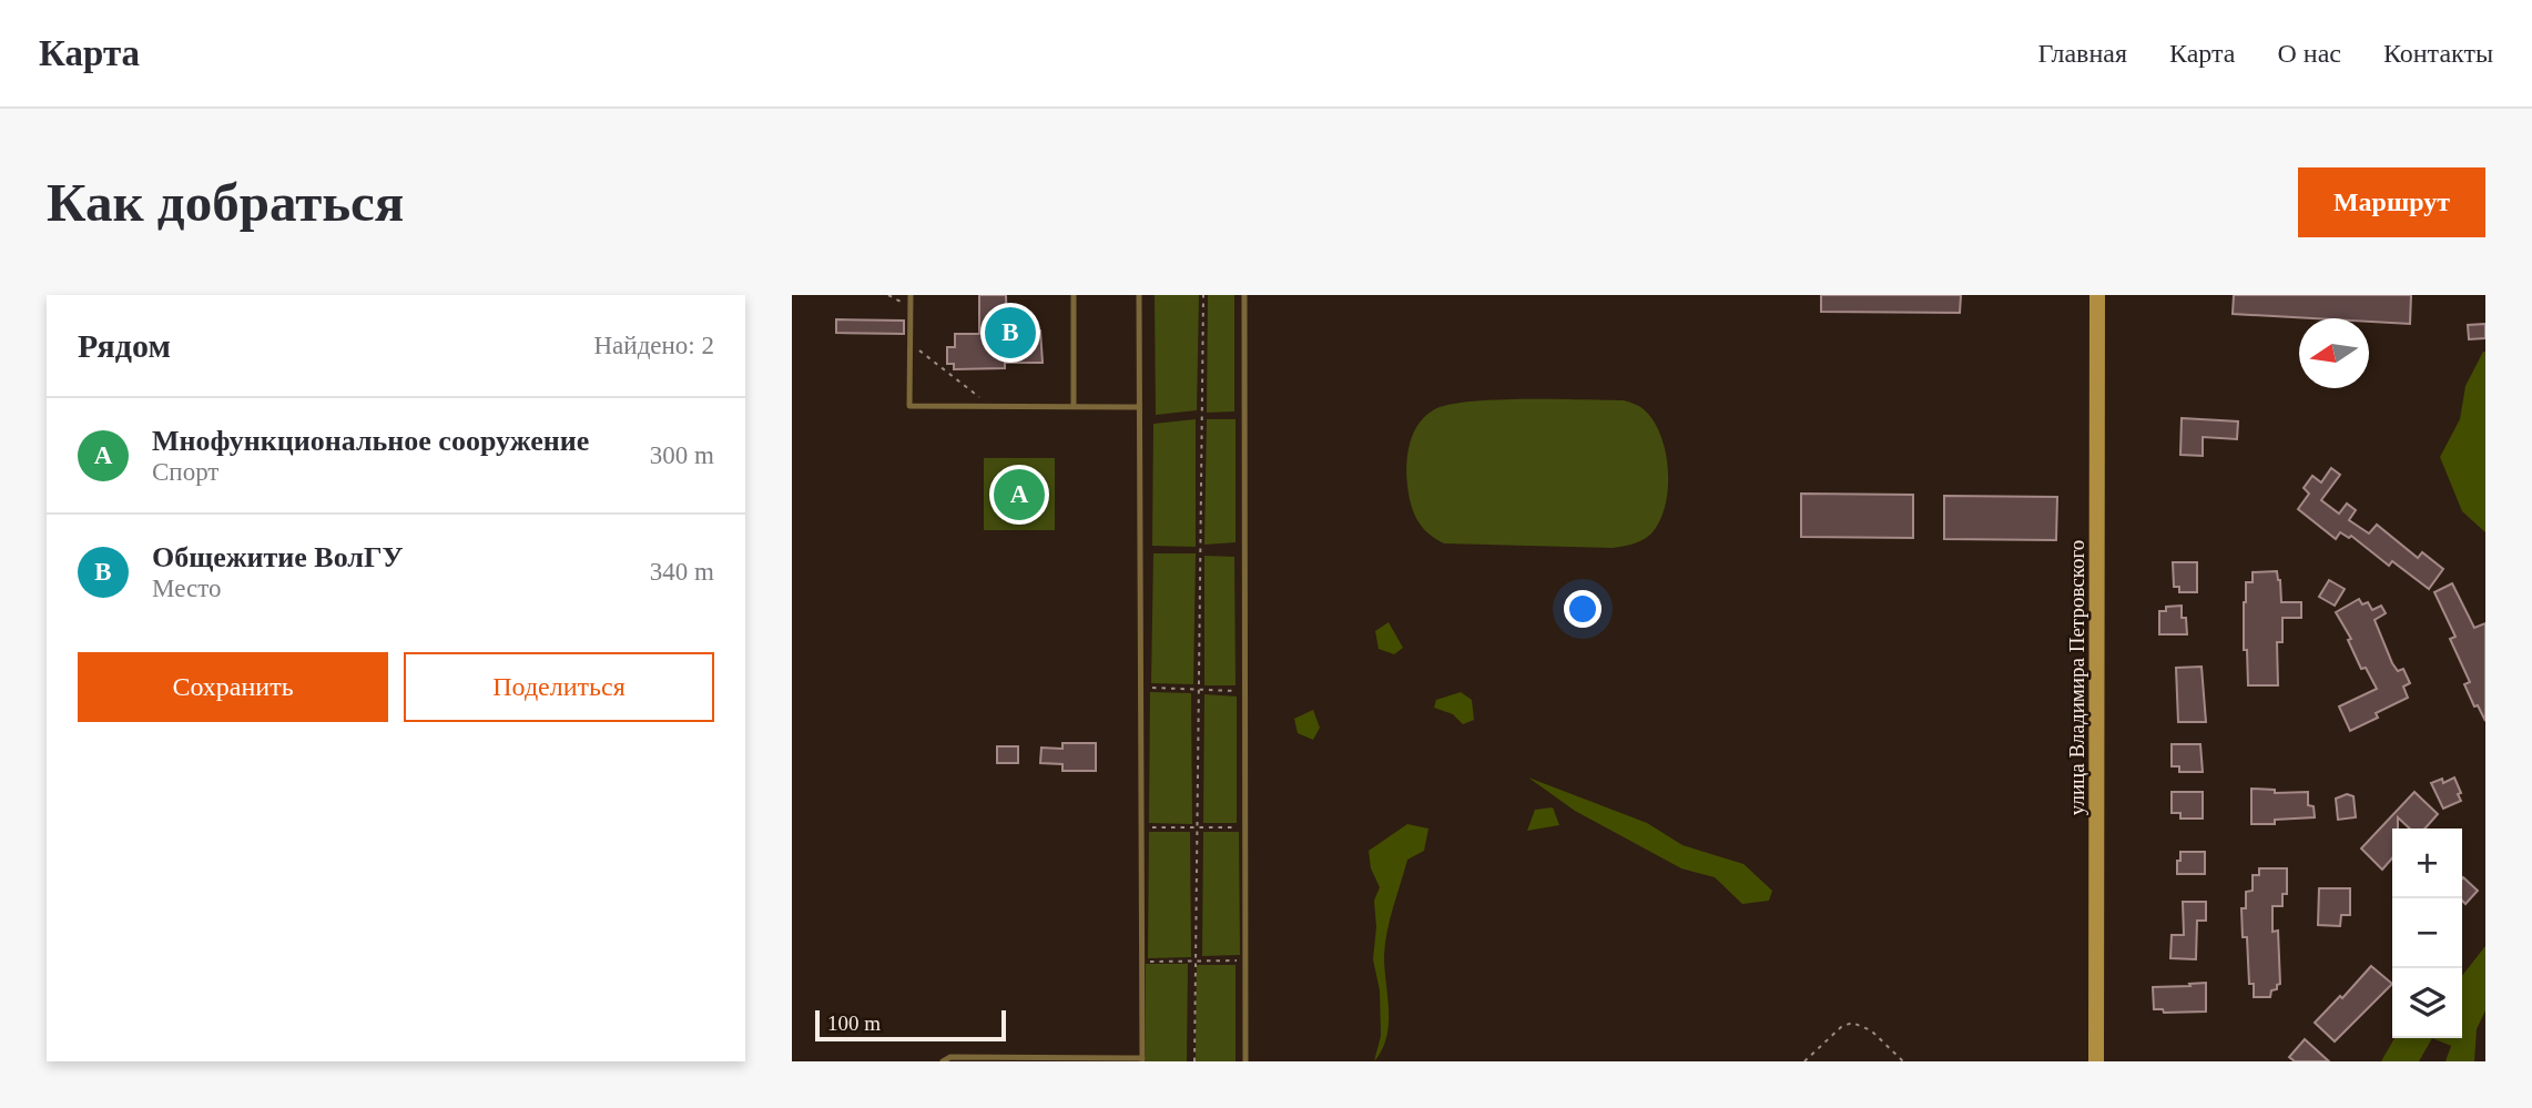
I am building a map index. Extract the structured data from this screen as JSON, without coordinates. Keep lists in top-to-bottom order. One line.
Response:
{"streets":{"street":["улица Владимира Петровского"]},"scale_bar":"100 m","north":"left","page":{"header":"Карта","nav":["Главная","Карта","О нас","Контакты"],"buttons":["Маршрут",["Сохранить","Поделиться"]],"title":"Как добраться","heading":["Рядом","Найдено: 2"],"pins":["B","A"],"list":[{"mark":"A","name":"Мнофункциональное сооружение","note":"Спорт","value":"300 m"},{"mark":"B","name":"Общежитие ВолГУ","note":"Место","value":"340 m"}],"map_buttons":["+","−"],"scale":"100 m"}}
